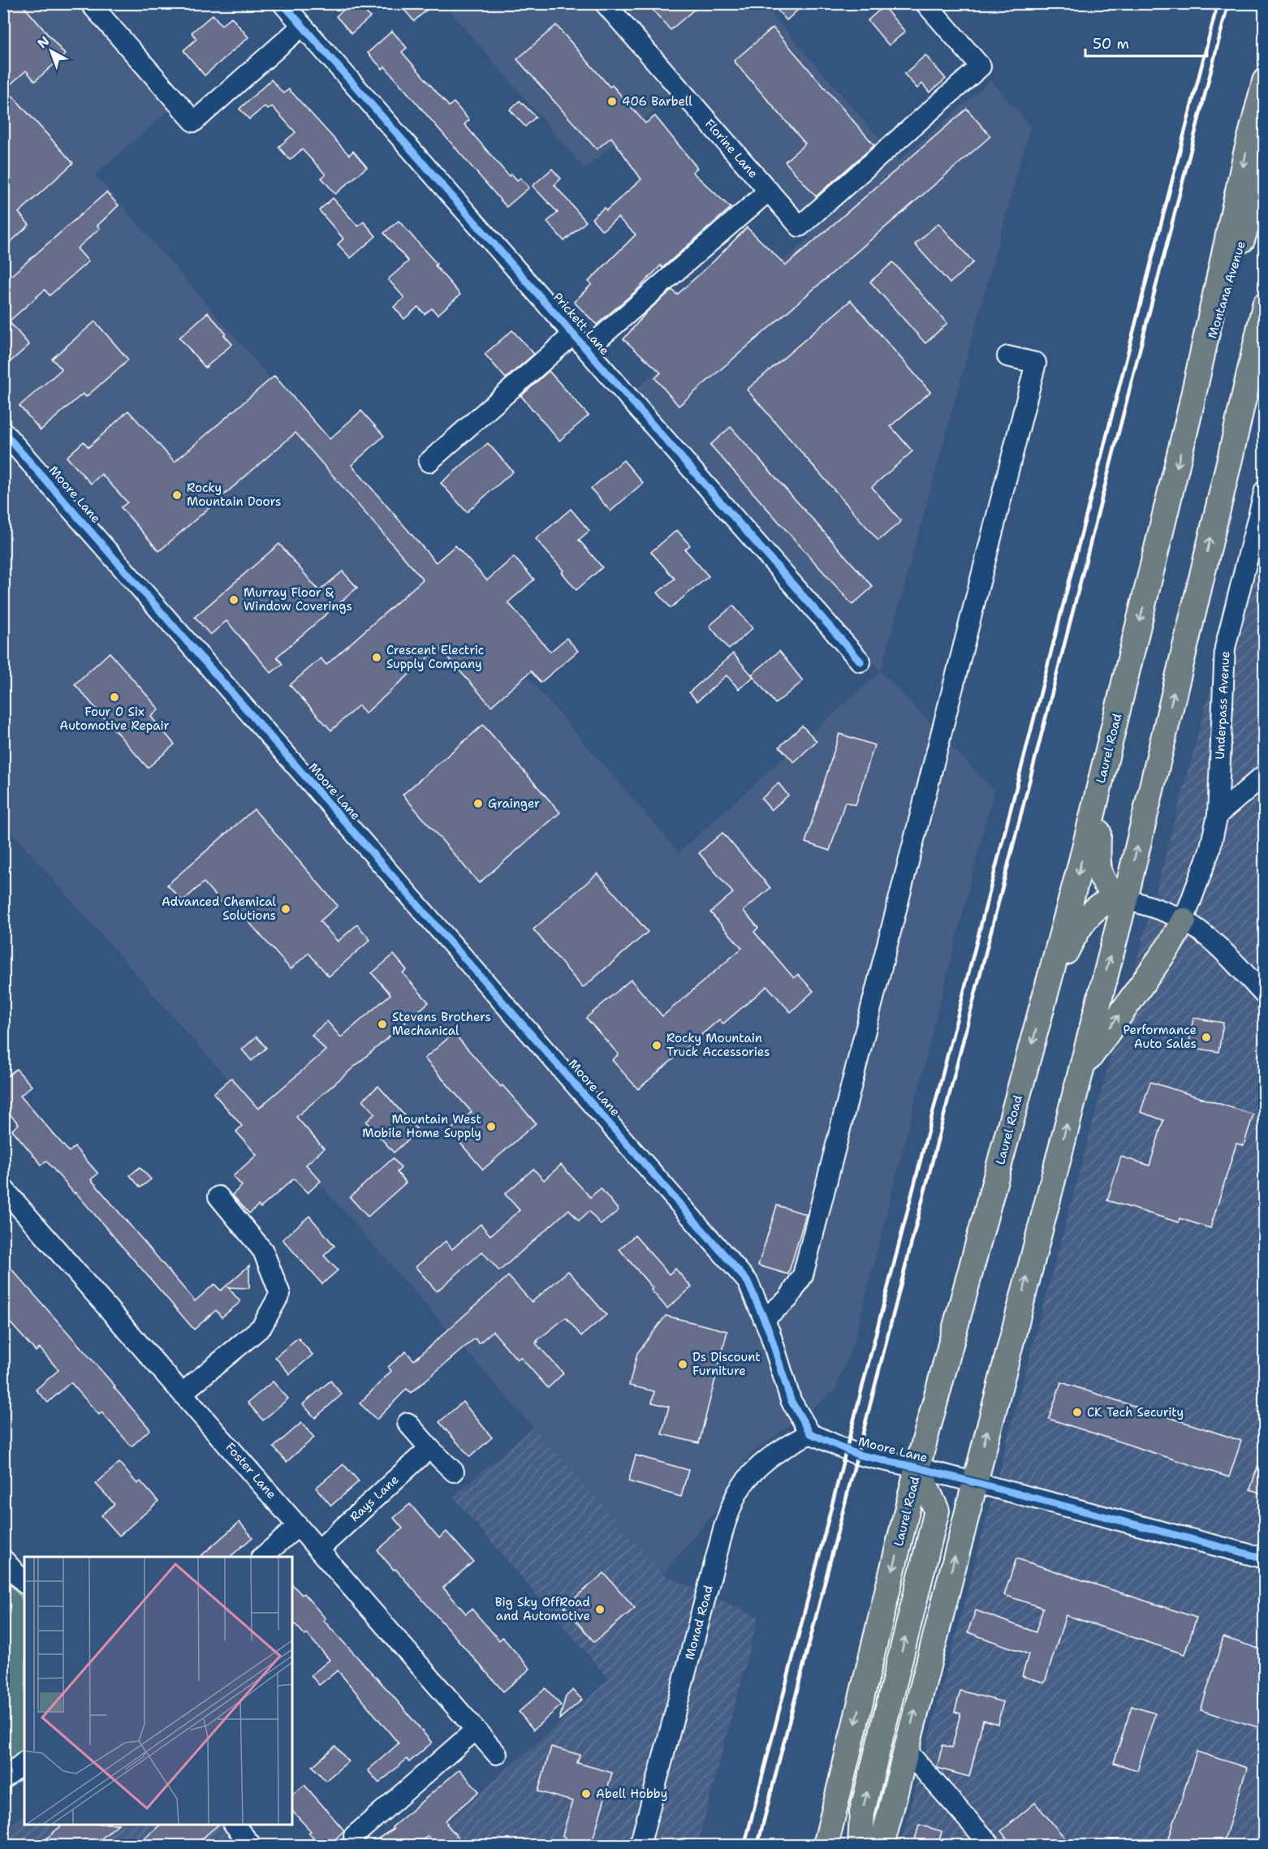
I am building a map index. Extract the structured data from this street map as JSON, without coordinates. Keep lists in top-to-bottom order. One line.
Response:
{"streets":{"main road":["Montana Avenue","Laurel Road"],"street":["Florine Lane","Prickett Lane","Moore Lane","Underpass Avenue","Foster Lane","Rays Lane","Monad Road"]},"crossings":[["Montana Avenue","Laurel Road"],["Moore Lane","Laurel Road"],["Moore Lane","Monad Road"],["Foster Lane","Rays Lane"]],"places":["406 Barbell","Rocky Mountain Doors","Murray Floor & Window Coverings","Crescent Electric Supply Company","Four 0 Six Automotive Repair","Grainger","Advanced Chemical Solutions","Stevens Brothers Mechanical","Performance Auto Sales","Rocky Mountain Truck Accessories","Mountain West Mobile Home Supply","Ds Discount Furniture","CK Tech Security","Big Sky OffRoad and Automotive","Abell Hobby"],"scale_bar":"50 m","north":"top left"}
